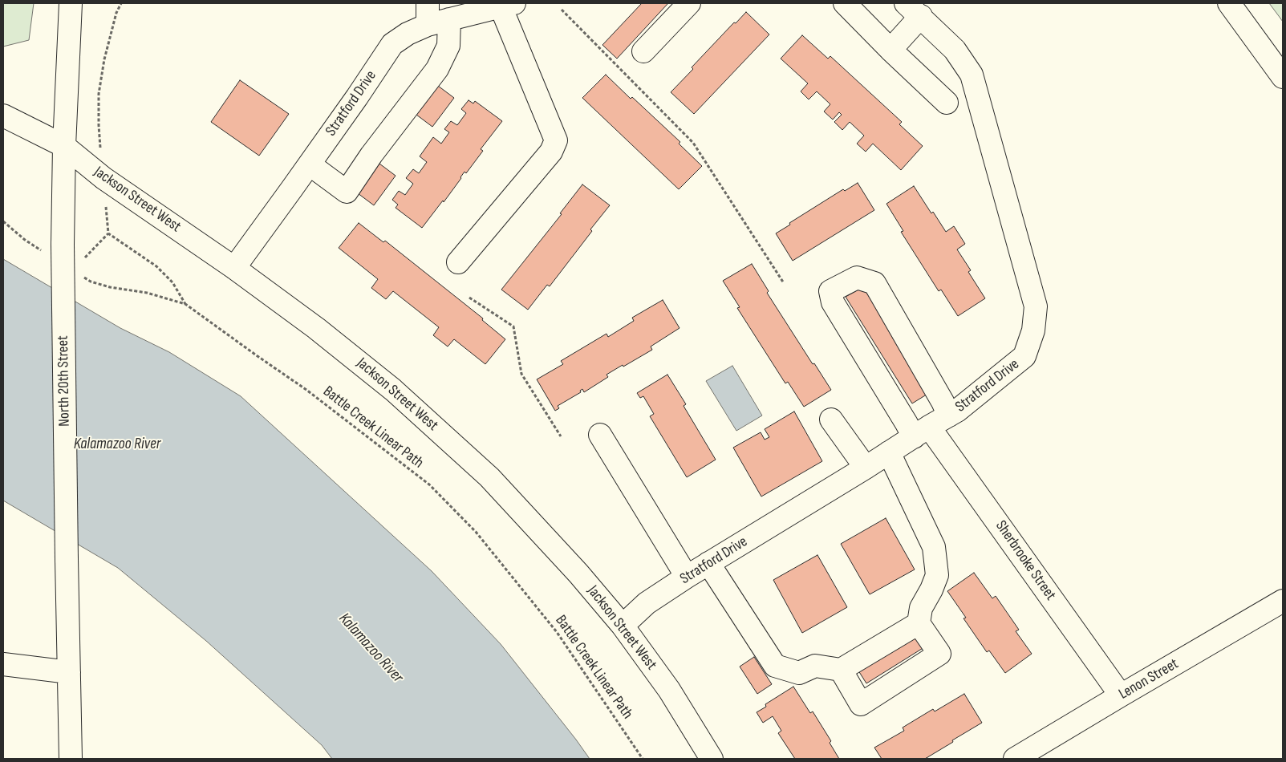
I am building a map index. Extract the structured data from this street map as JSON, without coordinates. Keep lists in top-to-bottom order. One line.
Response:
{"streets":{"main road":["Stratford Drive","Jackson Street West","North 20th Street","Sherbrooke Street","Lenon Street"],"path":["Battle Creek Linear Path"]},"crossings":[["Stratford Drive","Jackson Street West"],["Stratford Drive","Sherbrooke Street"],["Jackson Street West","North 20th Street"],["Sherbrooke Street","Lenon Street"]],"water":["Kalamazoo River"]}
